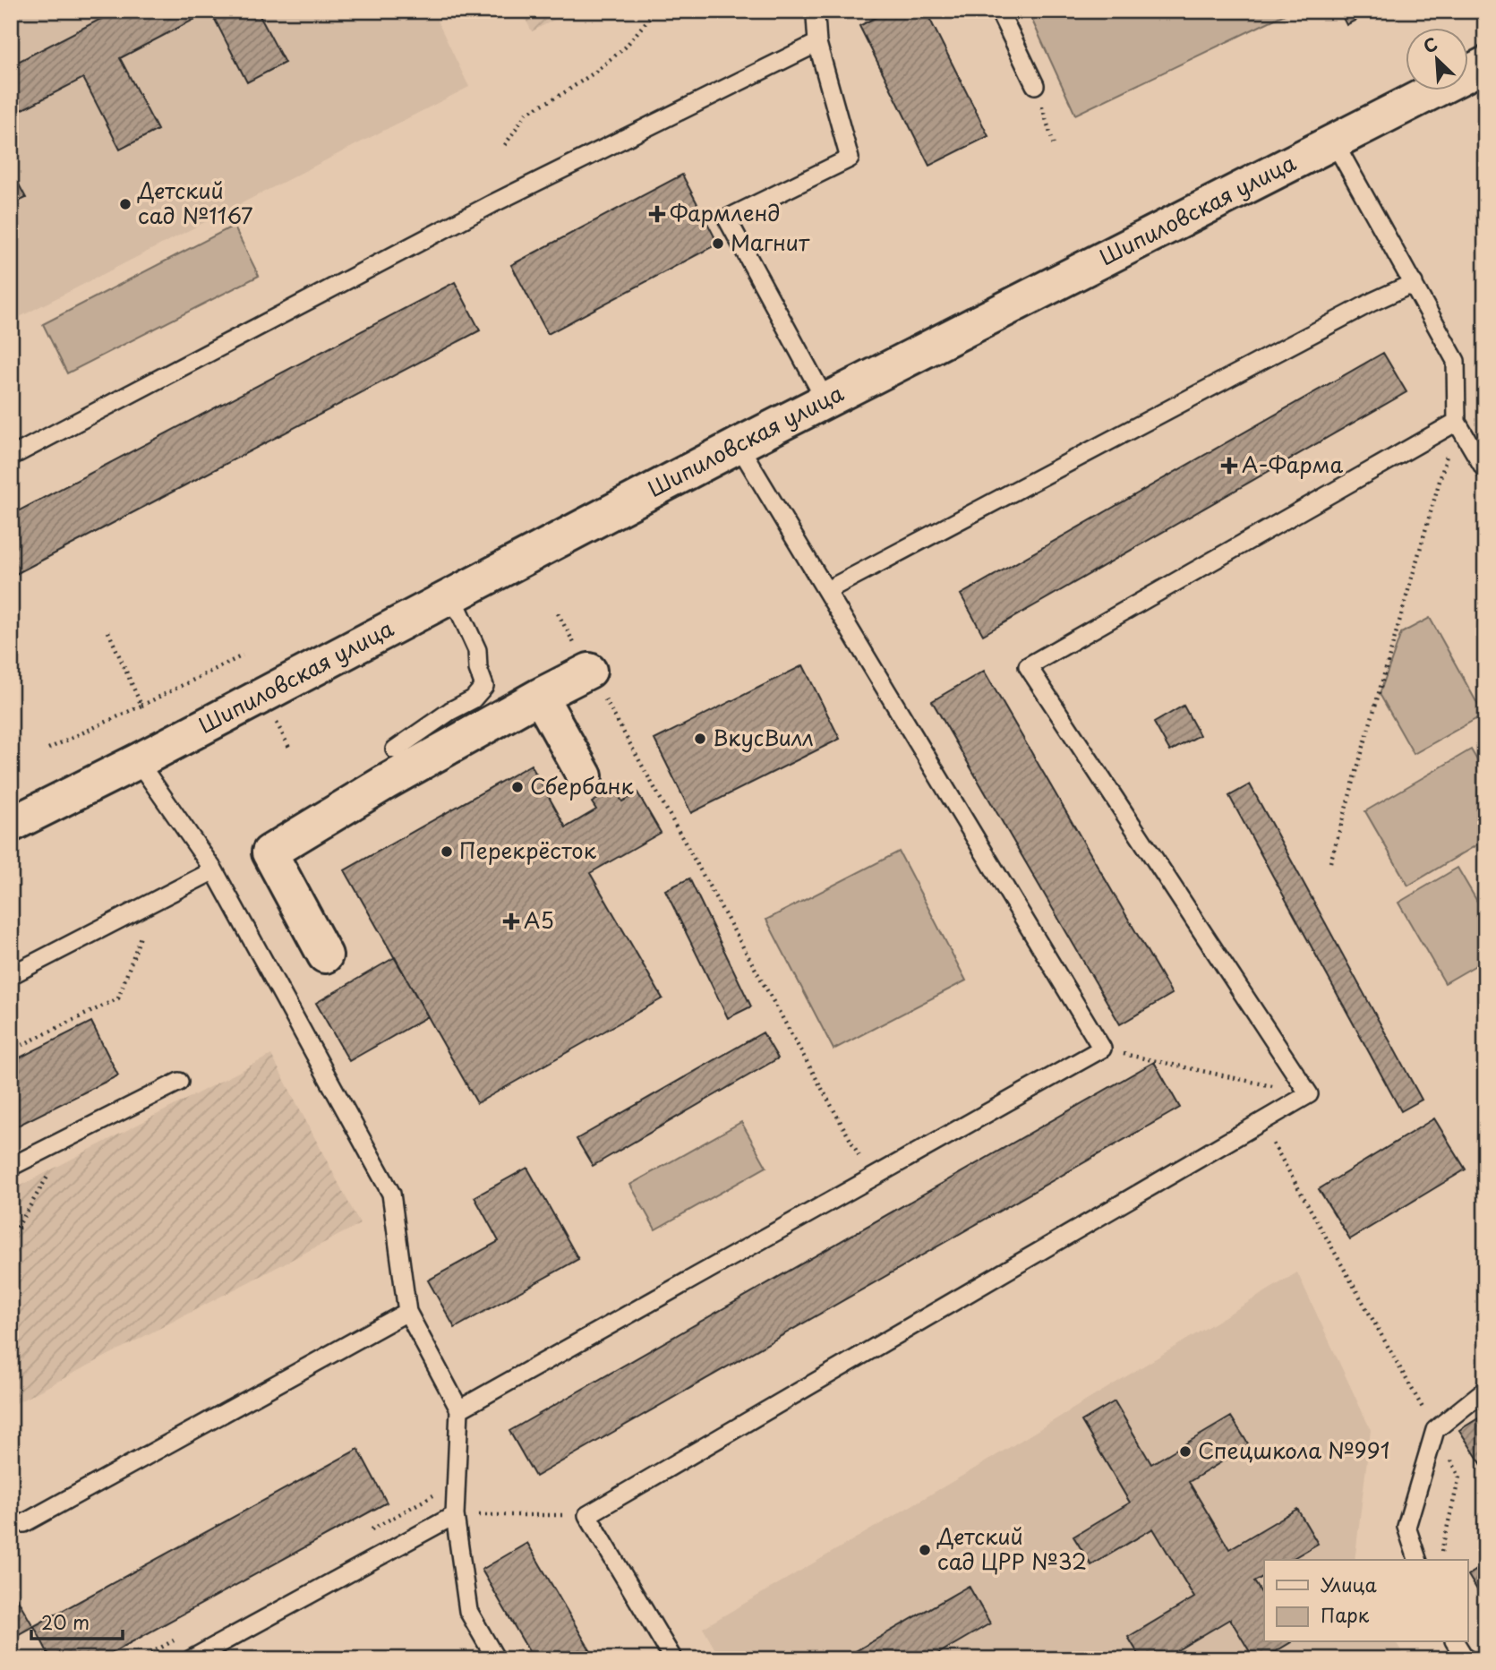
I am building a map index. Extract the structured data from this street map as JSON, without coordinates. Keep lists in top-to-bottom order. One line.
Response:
{"streets":{"main road":["Шипиловская улица"]},"places":{"other":["Детский сад №1167","Магнит","ВкусВилл","Сбербанк","Перекрёсток","Спецшкола №991","Детский сад ЦРР №32"],"health":["Фармленд","А-Фарма","А5"]},"legend":["Улица","Парк"],"scale_bar":"20 m","north":"top left"}
